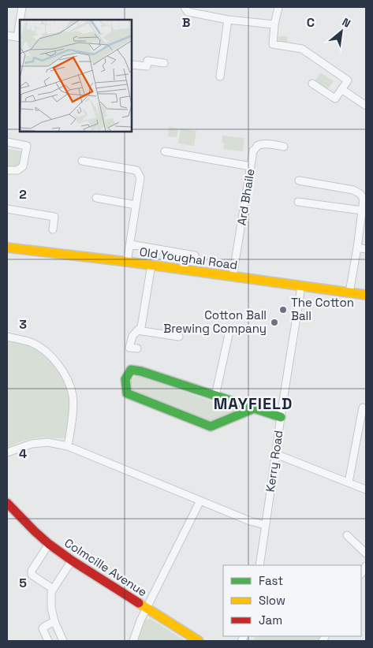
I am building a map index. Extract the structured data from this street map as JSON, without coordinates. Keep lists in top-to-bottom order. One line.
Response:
{"streets":{"street":["Ard Bhaile","Old Youghal Road","Kerry Road","Colmcille Avenue"]},"crossings":[["Ard Bhaile","Old Youghal Road"],["Old Youghal Road","Kerry Road"]],"districts":["MAYFIELD"],"places":["The Cotton Ball","Cotton Ball Brewing Company"],"legend":["Fast","Slow","Jam"],"north":"top right","grid":{"columns":["B","C"],"rows":["2","3","4","5"]}}
